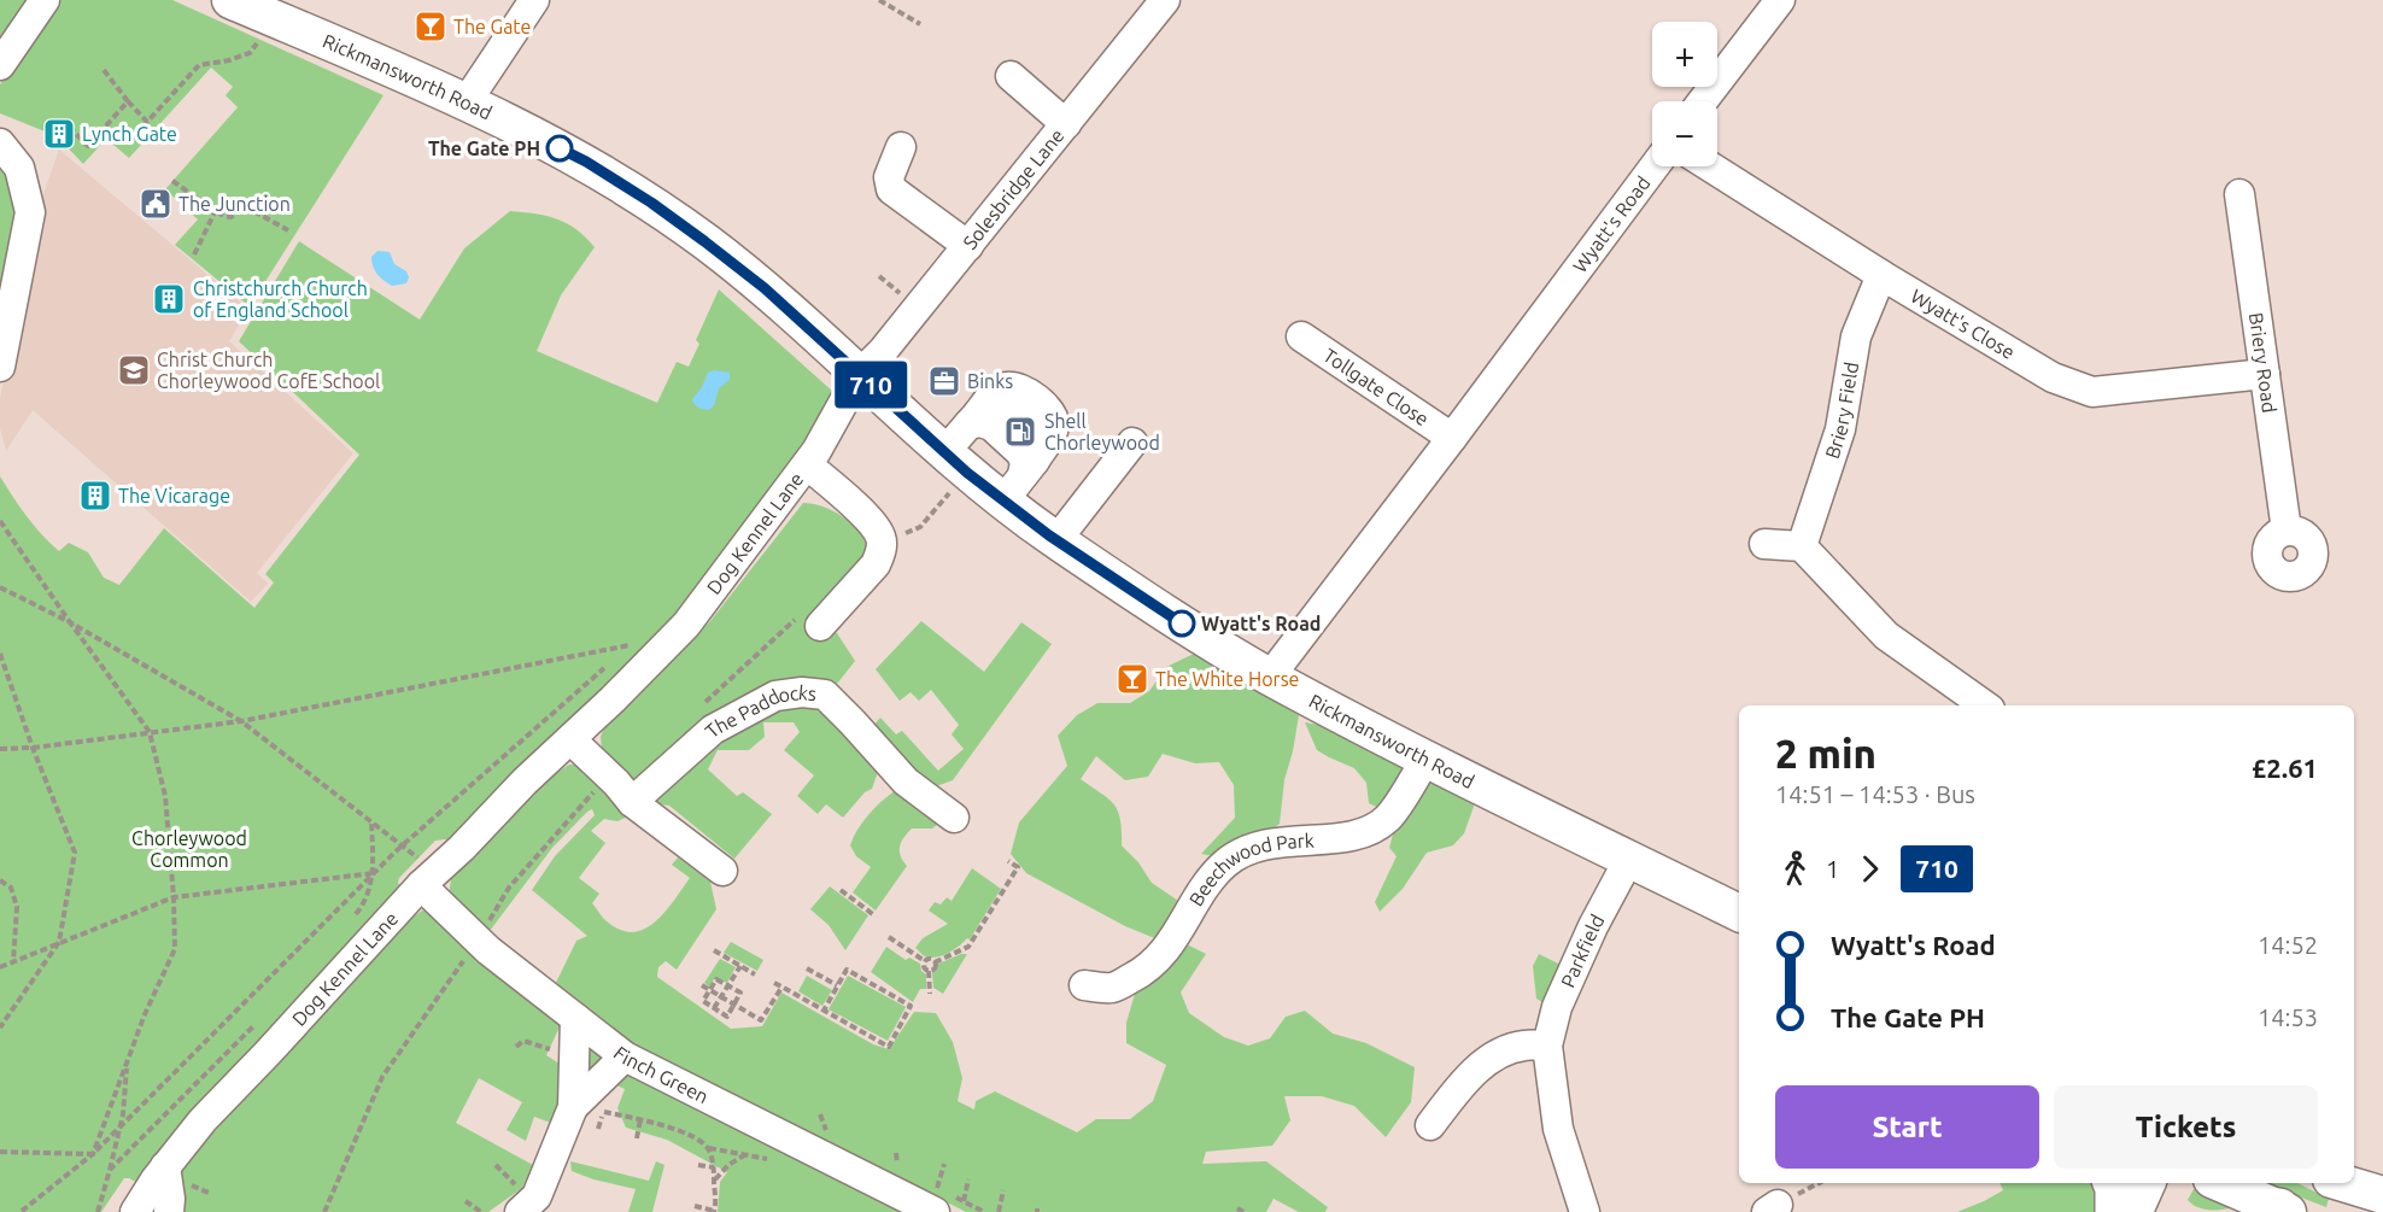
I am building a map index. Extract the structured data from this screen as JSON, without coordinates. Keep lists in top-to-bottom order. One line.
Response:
{"streets":{"main road":["Rickmansworth Road"],"street":["Solesbridge Lane","Wyatt's Road","Wyatt's Close","Briery Road","Tollgate Close","Briery Field","Dog Kennel Lane","The Paddocks","Beechwood Park","Parkfield","Finch Green"]},"crossings":[["Rickmansworth Road","Solesbridge Lane"],["Rickmansworth Road","Wyatt's Road"],["Rickmansworth Road","Dog Kennel Lane"],["Rickmansworth Road","Beechwood Park"],["Rickmansworth Road","Parkfield"],["Solesbridge Lane","Dog Kennel Lane"],["Wyatt's Road","Tollgate Close"],["Wyatt's Close","Briery Road"],["Wyatt's Close","Briery Field"],["Dog Kennel Lane","Finch Green"]],"parks":["Chorleywood Common"],"places":{"bar":["The Gate","The White Horse"],"building":["Lynch Gate","Christchurch Church of England School","The Vicarage"],"other":["The Gate PH","Wyatt's Road"],"public building":["The Junction"],"school or university":["Christ Church Chorleywood CofE School"],"office":["Binks"],"fuel station":["Shell Chorleywood"]},"lines":["bus line 710"],"page":{"on_map":"710","map_buttons":["+","−"],"heading":["2 min","14:51 – 14:53 · Bus","£2.61"],"legs":["1","710"],"list":[{"name":"Wyatt's Road","value":"14:52"},{"name":"The Gate PH","value":"14:53"}],"buttons":["Start","Tickets"]}}
